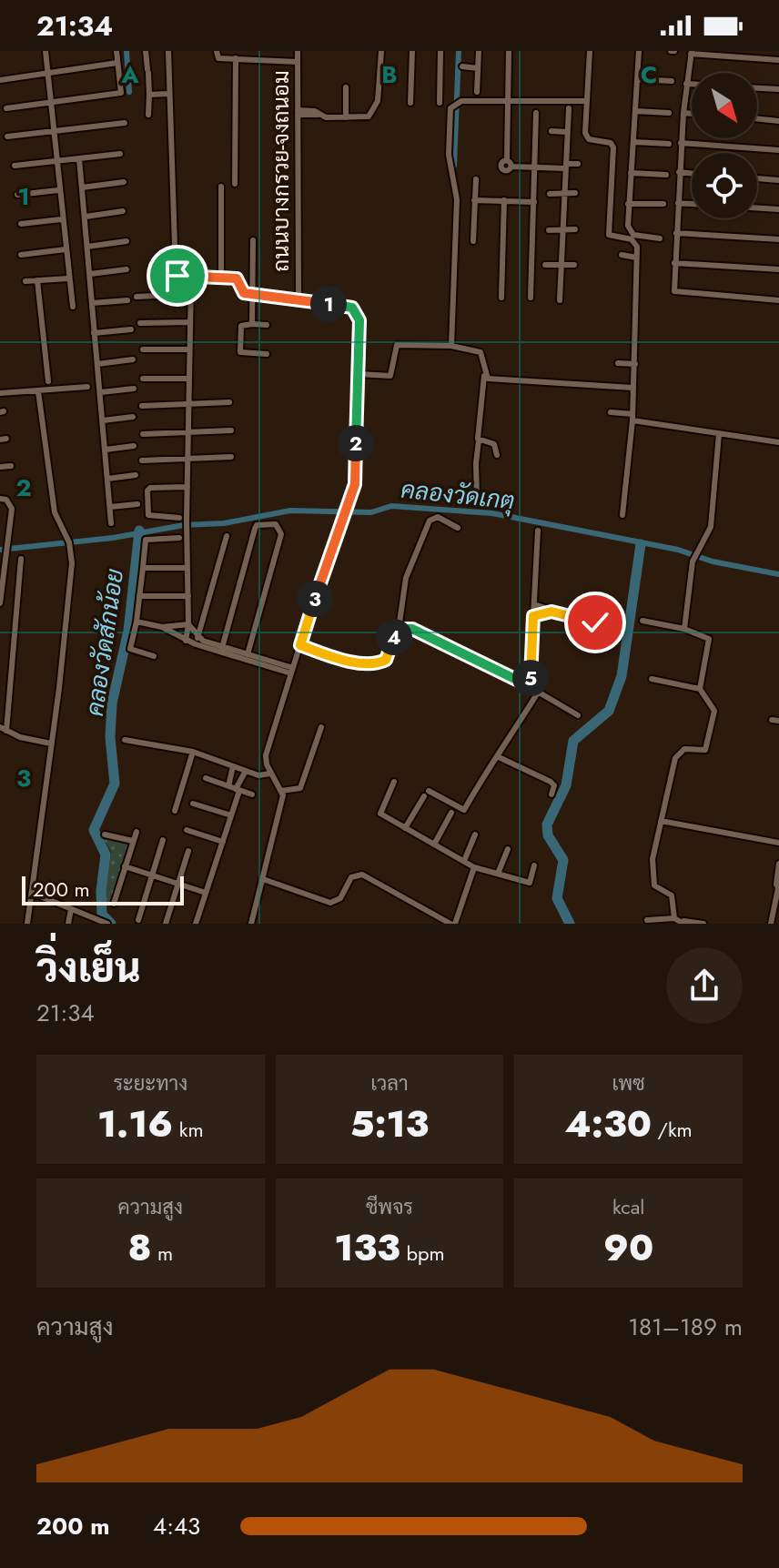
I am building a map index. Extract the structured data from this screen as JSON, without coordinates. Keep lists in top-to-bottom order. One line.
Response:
{"streets":{"street":["ถนนบางกรวย-จงถนอม"]},"water":["คลองวัดเกตุ","คลองวัดสักน้อย"],"scale_bar":"200 m","north":"bottom right","page":{"status":"21:34","pins":["1","2","3","4","5"],"scale":"200 m","heading":["วิ่งเย็น","21:34"],"stats":[["ระยะทาง","1.16 km"],["เวลา","5:13"],["เพซ","4:30 /km"],["ความสูง","8 m"],["ชีพจร","133 bpm"],["kcal","90"]],"chart":["ความสูง","181–189 m"],"list":[{"name":"200 m","note":"4:43"}]},"grid":{"columns":["A","B","C"],"rows":["1","2","3"]}}
